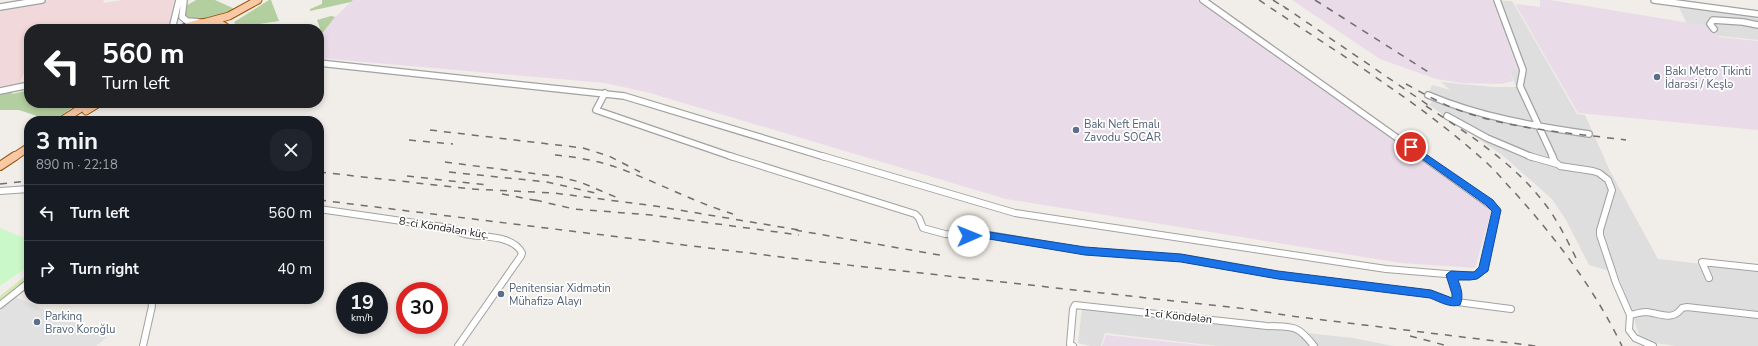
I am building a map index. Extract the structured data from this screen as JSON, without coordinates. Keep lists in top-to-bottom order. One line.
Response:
{"streets":{"street":["8-ci Köndələn küç.","1-ci Köndələn"]},"places":["Bakı Metro Tikinti İdarəsi / Keşlə","Bakı Neft Emalı Zavodu SOCAR","Penitensiar Xidmətin Mühafizə Alayı","Parkinq Bravo Koroğlu"],"page":{"turn":["560 m","Turn left"],"heading":["3 min","890 m · 22:18"],"list":[{"name":"Turn left","value":"560 m"},{"name":"Turn right","value":"40 m"}],"speed":"19 km/h","limit":"30"}}
